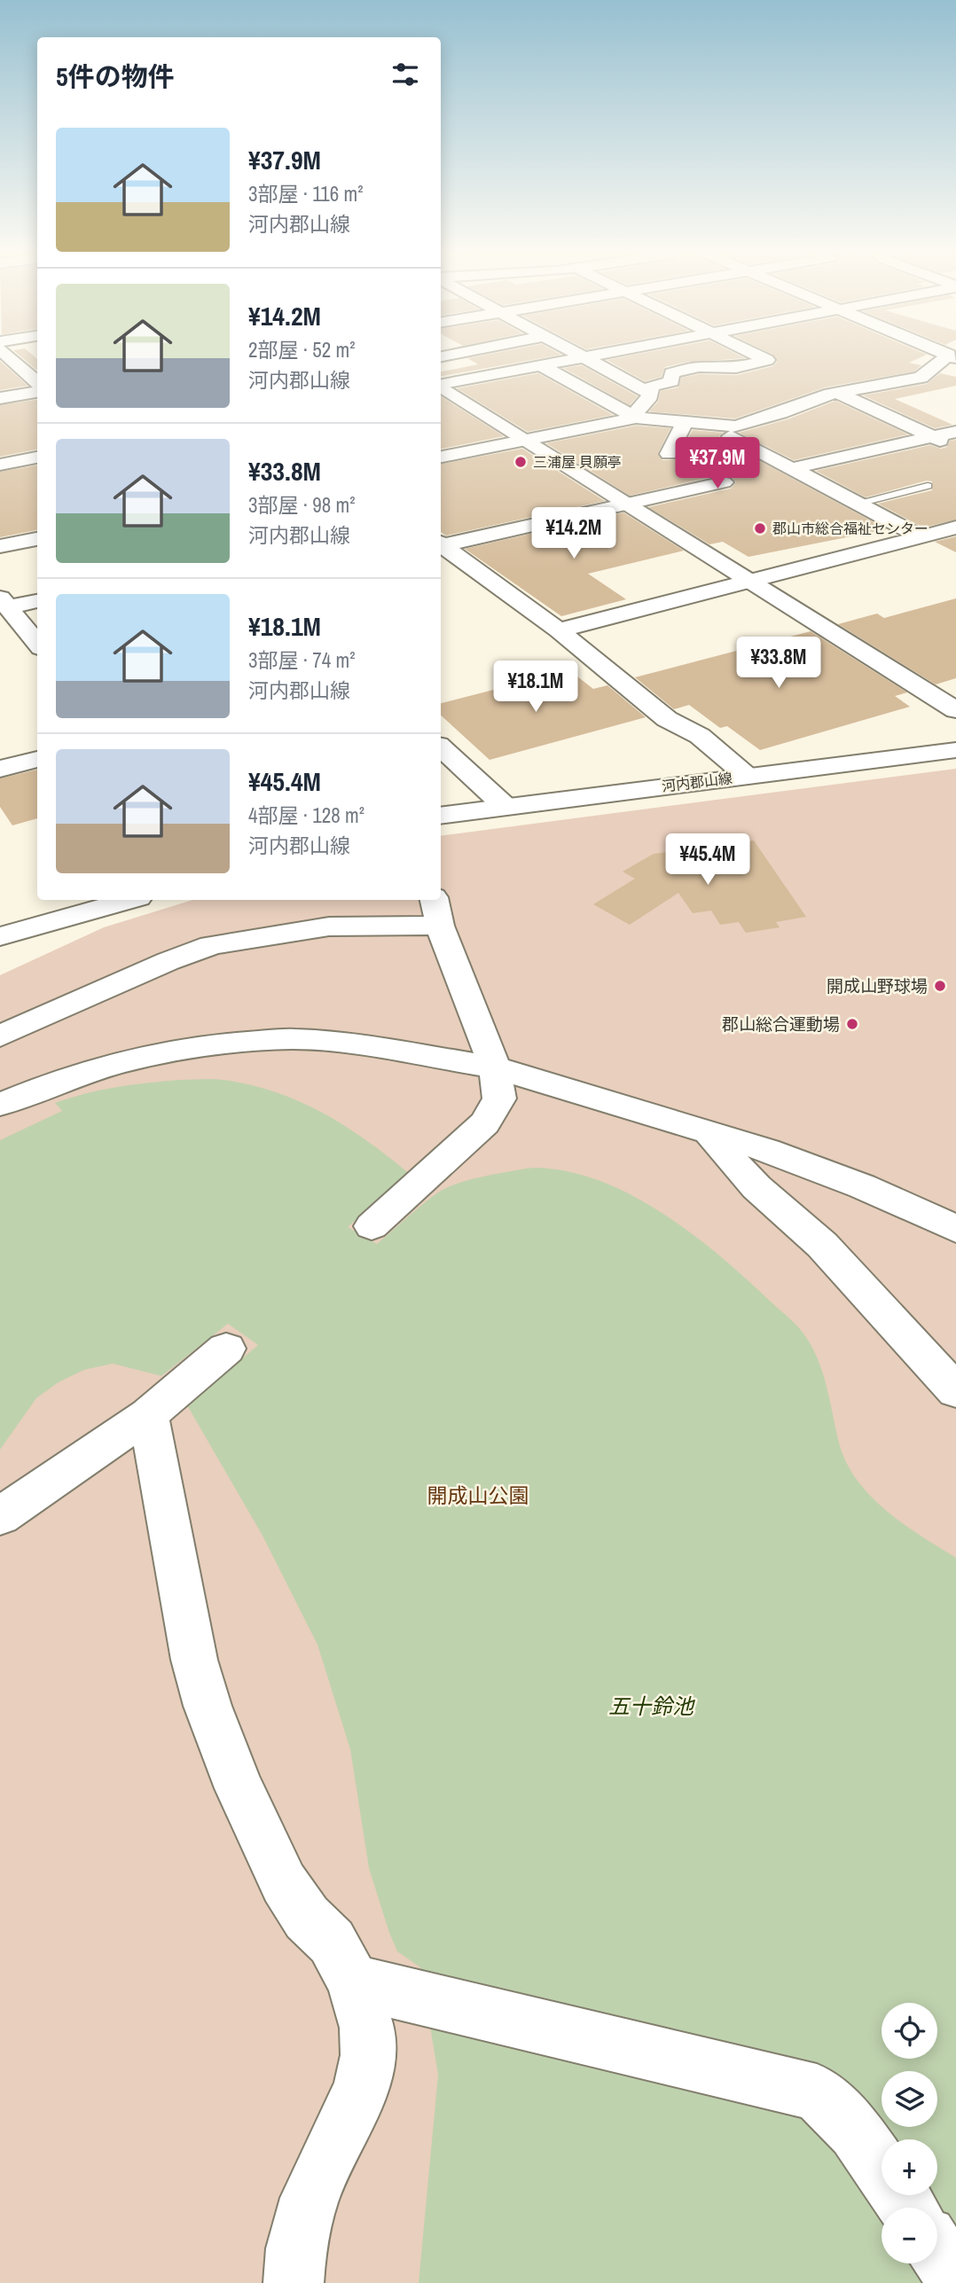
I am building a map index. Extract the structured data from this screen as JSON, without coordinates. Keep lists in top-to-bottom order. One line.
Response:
{"streets":{"street":["河内郡山線"]},"water":["五十鈴池"],"parks":["開成山公園"],"places":["三浦屋 貝願亭","郡山市総合福祉センター","開成山野球場","郡山総合運動場"],"page":{"heading":"5件の物件","list":[{"name":"¥37.9M","note":"3部屋 · 116 m² · 河内郡山線"},{"name":"¥14.2M","note":"2部屋 · 52 m² · 河内郡山線"},{"name":"¥33.8M","note":"3部屋 · 98 m² · 河内郡山線"},{"name":"¥18.1M","note":"3部屋 · 74 m² · 河内郡山線"},{"name":"¥45.4M","note":"4部屋 · 128 m² · 河内郡山線"}],"price":["¥37.9M","¥14.2M","¥33.8M","¥18.1M","¥45.4M"],"map_buttons":["+","−"]}}
